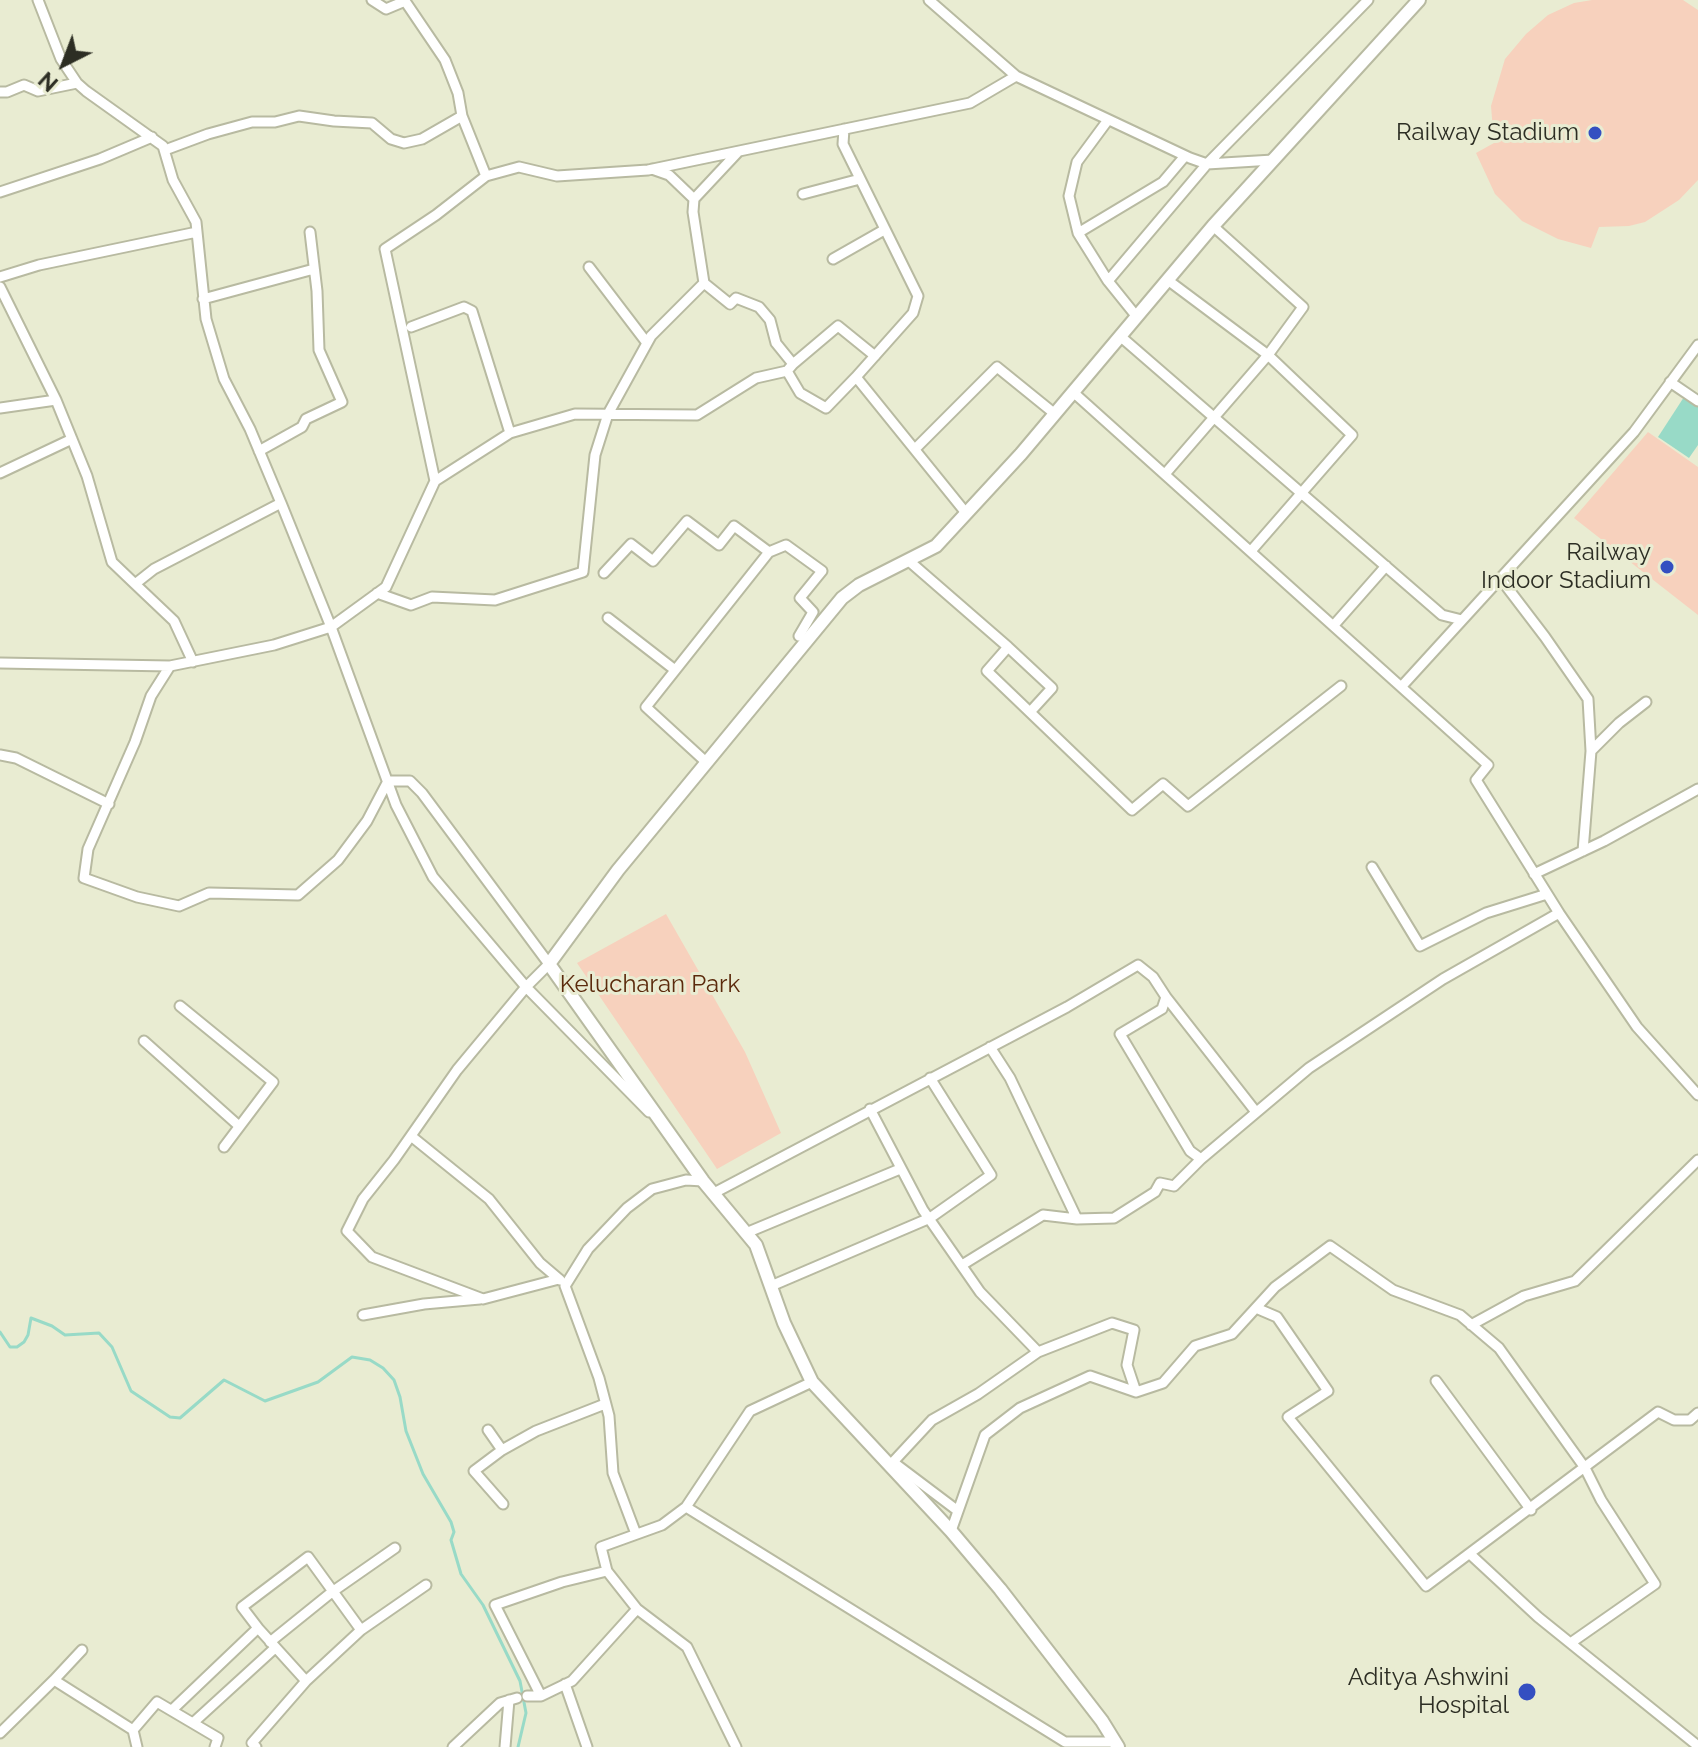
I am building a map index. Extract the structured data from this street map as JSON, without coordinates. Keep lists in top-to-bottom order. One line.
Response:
{"parks":["Kelucharan Park"],"places":["Railway Stadium","Railway Indoor Stadium","Aditya Ashwini Hospital"],"north":"bottom left"}
